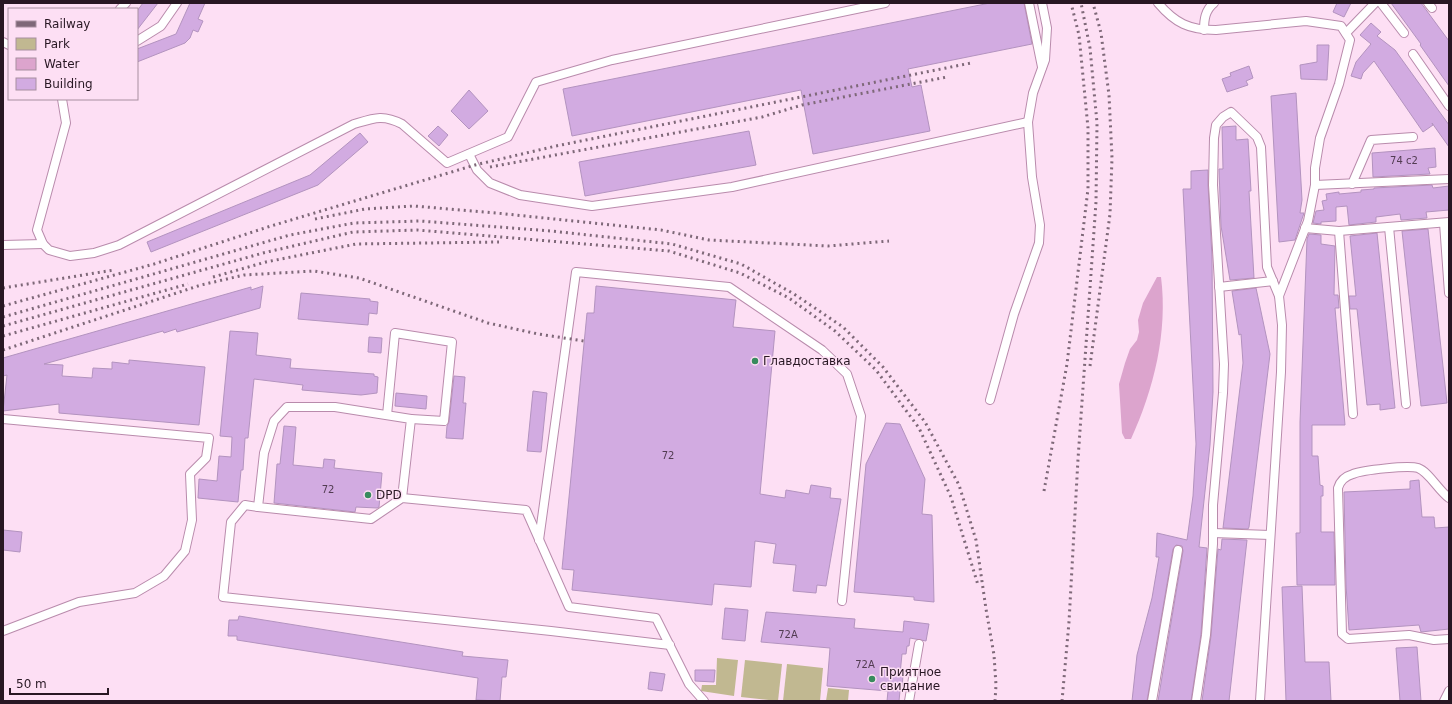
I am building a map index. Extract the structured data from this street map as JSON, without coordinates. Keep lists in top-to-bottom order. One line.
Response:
{"places":["Главдоставка","DPD","Приятное свидание"],"house_numbers":["74 с2","72","72","72А","72А"],"legend":["Railway","Park","Water","Building"],"scale_bar":"50 m"}
